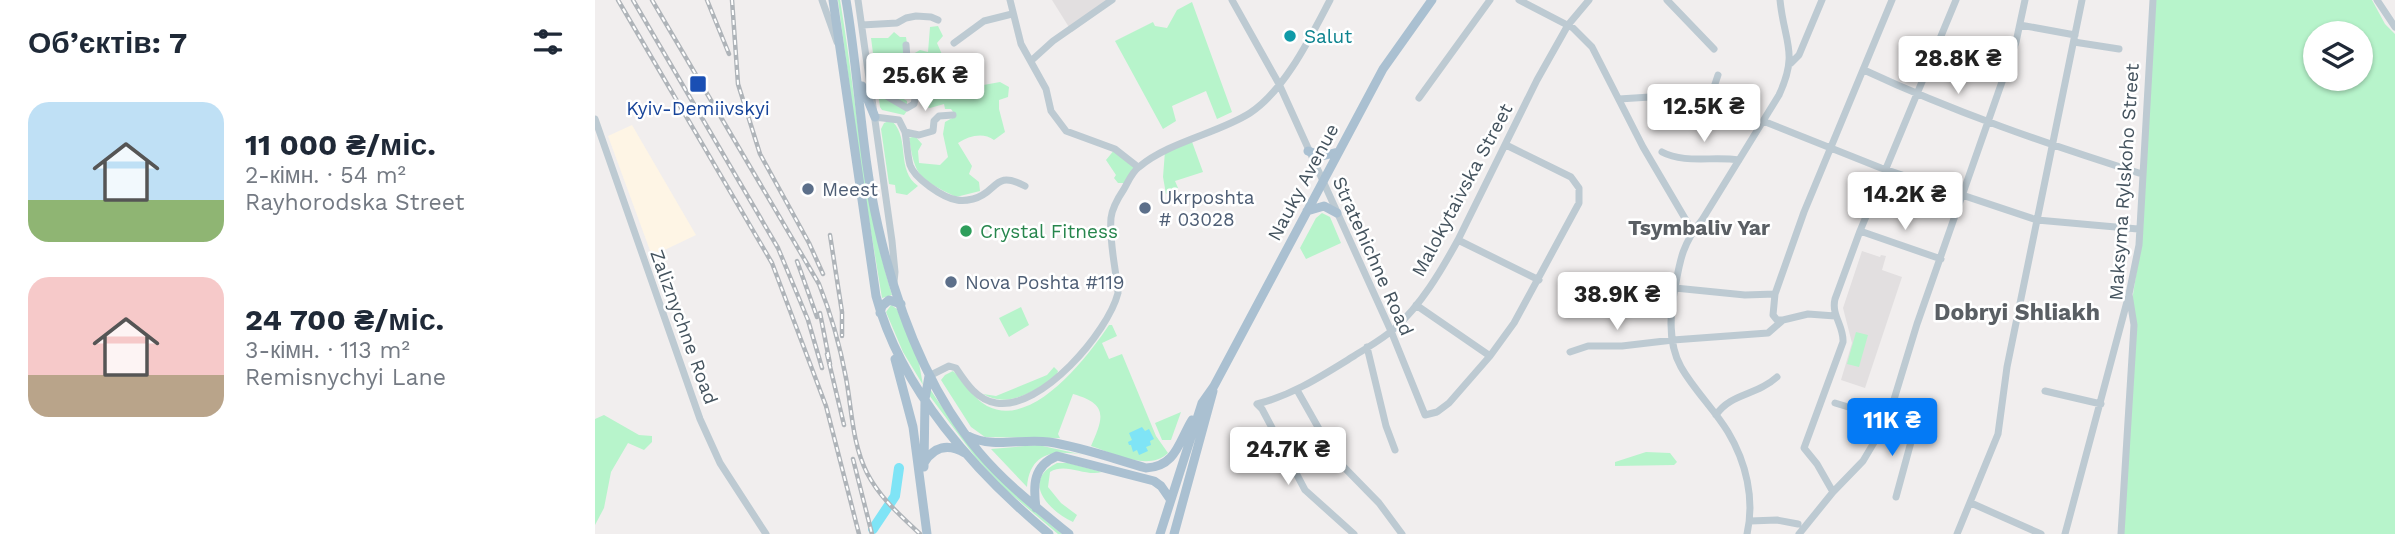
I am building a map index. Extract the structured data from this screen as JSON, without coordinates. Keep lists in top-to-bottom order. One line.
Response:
{"streets":{"main road":["Nauky Avenue"],"street":["Maksyma Rylskoho Street","Malokytaivska Street","Stratehichne Road","Zaliznychne Road"]},"crossings":[["Nauky Avenue","Stratehichne Road"],["Malokytaivska Street","Stratehichne Road"]],"districts":["Tsymbaliv Yar","Dobryi Shliakh"],"places":{"other":["Salut","Meest","Ukrposhta # 03028","Crystal Fitness","Nova Poshta #119"],"transit":["Kyiv-Demiivskyi"]},"page":{"heading":"Об’єктів: 7","price":["28.8K ₴","25.6K ₴","12.5K ₴","14.2K ₴","38.9K ₴","11K ₴","24.7K ₴"],"list":[{"name":"11 000 ₴/міс.","note":"2-кімн. · 54 m² · Rayhorodska Street"},{"name":"24 700 ₴/міс.","note":"3-кімн. · 113 m² · Remisnychyi Lane"}]}}
